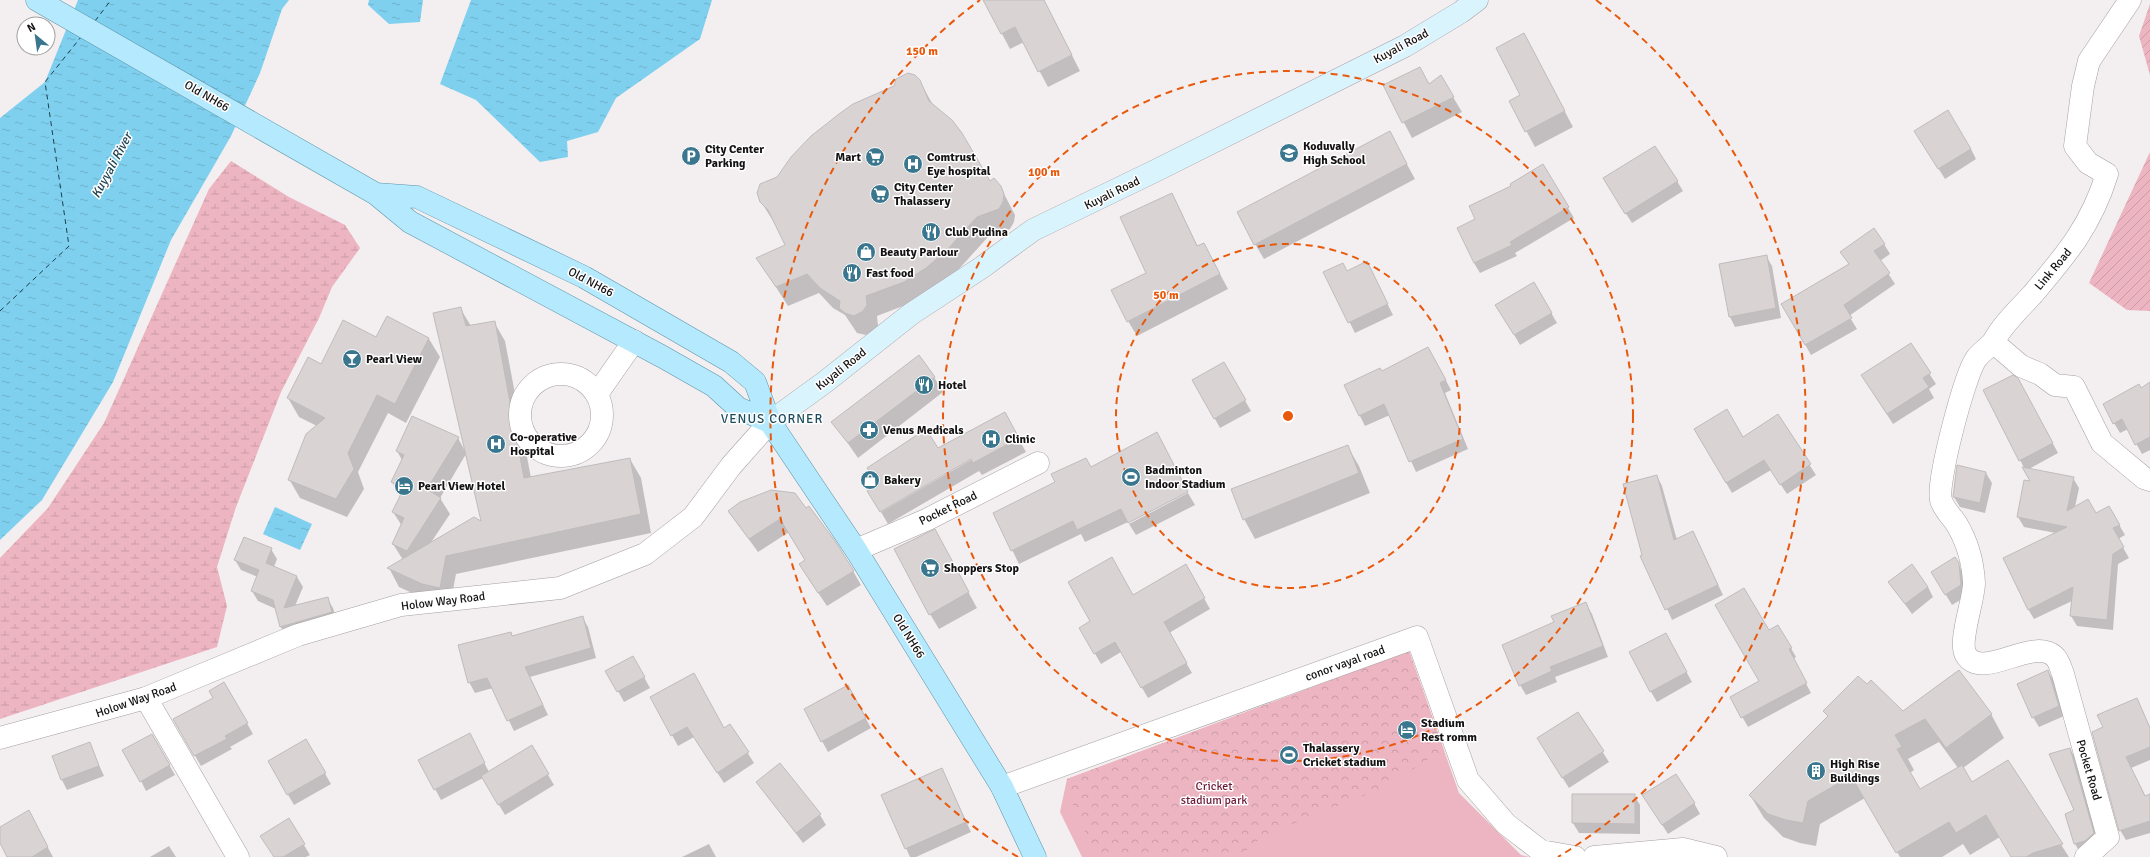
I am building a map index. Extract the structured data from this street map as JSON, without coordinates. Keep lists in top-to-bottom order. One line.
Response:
{"streets":{"main road":["Kuyali Road","Old NH66"],"street":["Link Road","Pocket Road","Holow Way Road","conor vayal road"]},"crossings":[["Kuyali Road","Old NH66"],["Kuyali Road","Holow Way Road"],["Old NH66","Pocket Road"],["Old NH66","Holow Way Road"],["Old NH66","conor vayal road"],["Link Road","Pocket Road"]],"districts":["VENUS CORNER"],"water":["Kuyyali River"],"parks":["Cricket stadium park"],"places":{"school or university":["Koduvally High School"],"parking":["City Center Parking"],"supermarket":["Mart","City Center Thalassery","Shoppers Stop"],"hospital":["Comtrust Eye hospital","Clinic","Co-operative Hospital"],"restaurant":["Club Pudina","Fast food","Hotel"],"shop":["Beauty Parlour","Bakery"],"bar":["Pearl View"],"pharmacy":["Venus Medicals"],"sports":["Badminton Indoor Stadium","Thalassery Cricket stadium"],"hotel":["Pearl View Hotel","Stadium Rest romm"],"building":["High Rise Buildings"]},"north":"top left","rings":["150 m","100 m","50 m"]}
